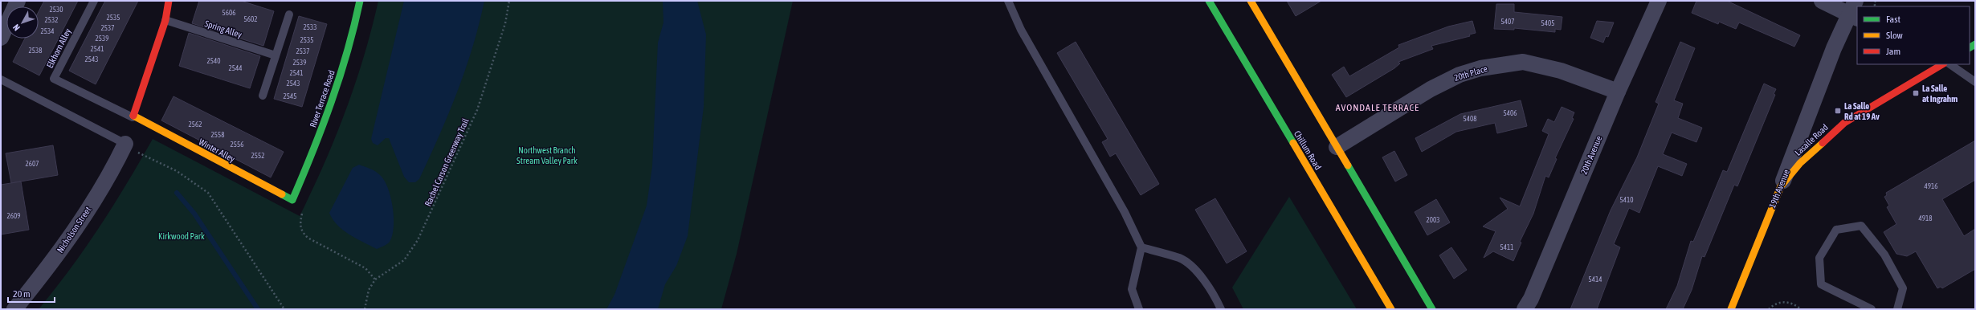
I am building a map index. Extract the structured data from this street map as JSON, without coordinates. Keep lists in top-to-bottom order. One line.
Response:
{"streets":{"street":["20th Place","River Terrace Road","Lasalle Road","Winter Alley","Chillum Road","20th Avenue","19th Avenue","Nicholson Street"],"lane":["Spring Alley","Elkhorn Alley"],"path":["Rachel Carson Greenway Trail"]},"crossings":[["Elkhorn Alley","Winter Alley"],["20th Place","20th Avenue"],["River Terrace Road","Winter Alley"],["Lasalle Road","19th Avenue"]],"districts":["AVONDALE TERRACE"],"parks":["Northwest Branch Stream Valley Park","Kirkwood Park"],"places":{"transit":["La Salle at Ingrahm","La Salle Rd at 19 Av"]},"house_numbers":["2530","5606","2535","5602","2532","5407","5405","2533","2537","2534","2539","2535","2541","2538","2537","2543","2540","2539","2544","2541","2543","2545","5406","5408","2562","2558","2556","2552","2607","4916","5410","2609","4918","2003","5411","5414"],"legend":["Fast","Slow","Jam"],"scale_bar":"20 m","north":"bottom left"}
